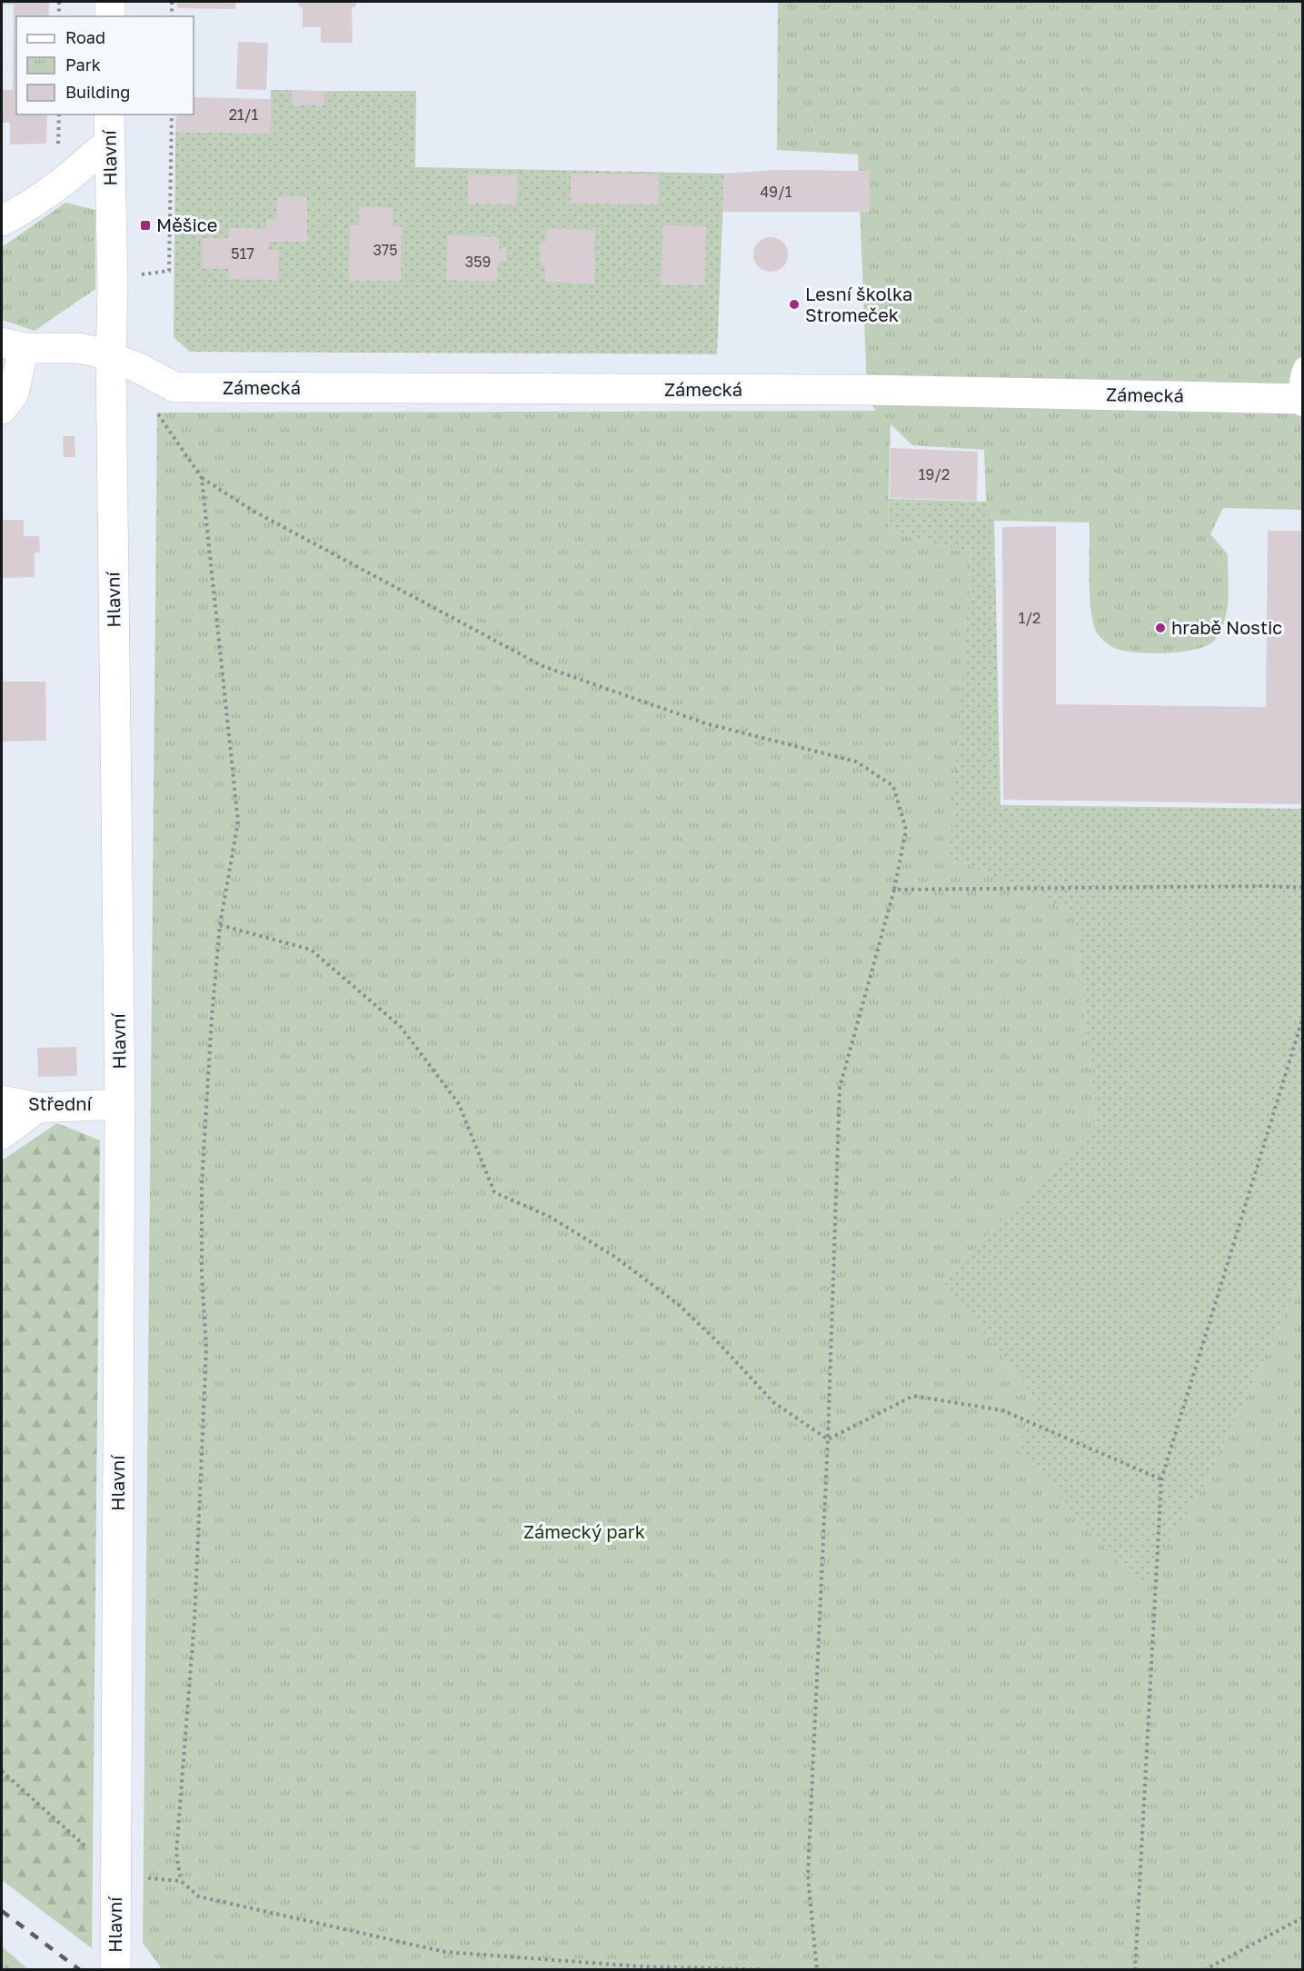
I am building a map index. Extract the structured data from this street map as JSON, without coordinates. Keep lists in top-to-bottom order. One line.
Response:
{"streets":{"street":["Hlavní","Zámecká","Střední"]},"crossings":[["Hlavní","Zámecká"],["Hlavní","Střední"]],"parks":["Zámecký park"],"places":{"transit":["Měšice"],"other":["Lesní školka Stromeček","hrabě Nostic"]},"house_numbers":["21/1","49/1","375","517","359","19/2","1/2"],"legend":["Road","Park","Building"]}
